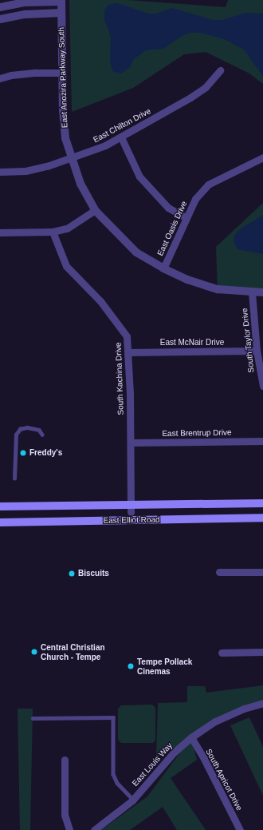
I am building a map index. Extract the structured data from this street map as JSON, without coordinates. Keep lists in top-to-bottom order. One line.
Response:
{"streets":{"main road":["East Elliot Road"],"street":["East Anozira Parkway South","East Chilton Drive","East Oasis Drive","South Taylor Drive","East McNair Drive","South Kachina Drive","East Brentrup Drive","East Louis Way","South Apricot Drive"]},"crossings":[["East Anozira Parkway South","East Chilton Drive"],["East Anozira Parkway South","East Oasis Drive"],["East Anozira Parkway South","South Taylor Drive"],["South Taylor Drive","East McNair Drive"],["East McNair Drive","South Kachina Drive"],["South Kachina Drive","East Brentrup Drive"],["South Kachina Drive","East Elliot Road"],["East Louis Way","South Apricot Drive"]],"places":["Freddy's","Biscuits","Central Christian Church - Tempe","Tempe Pollack Cinemas"]}
